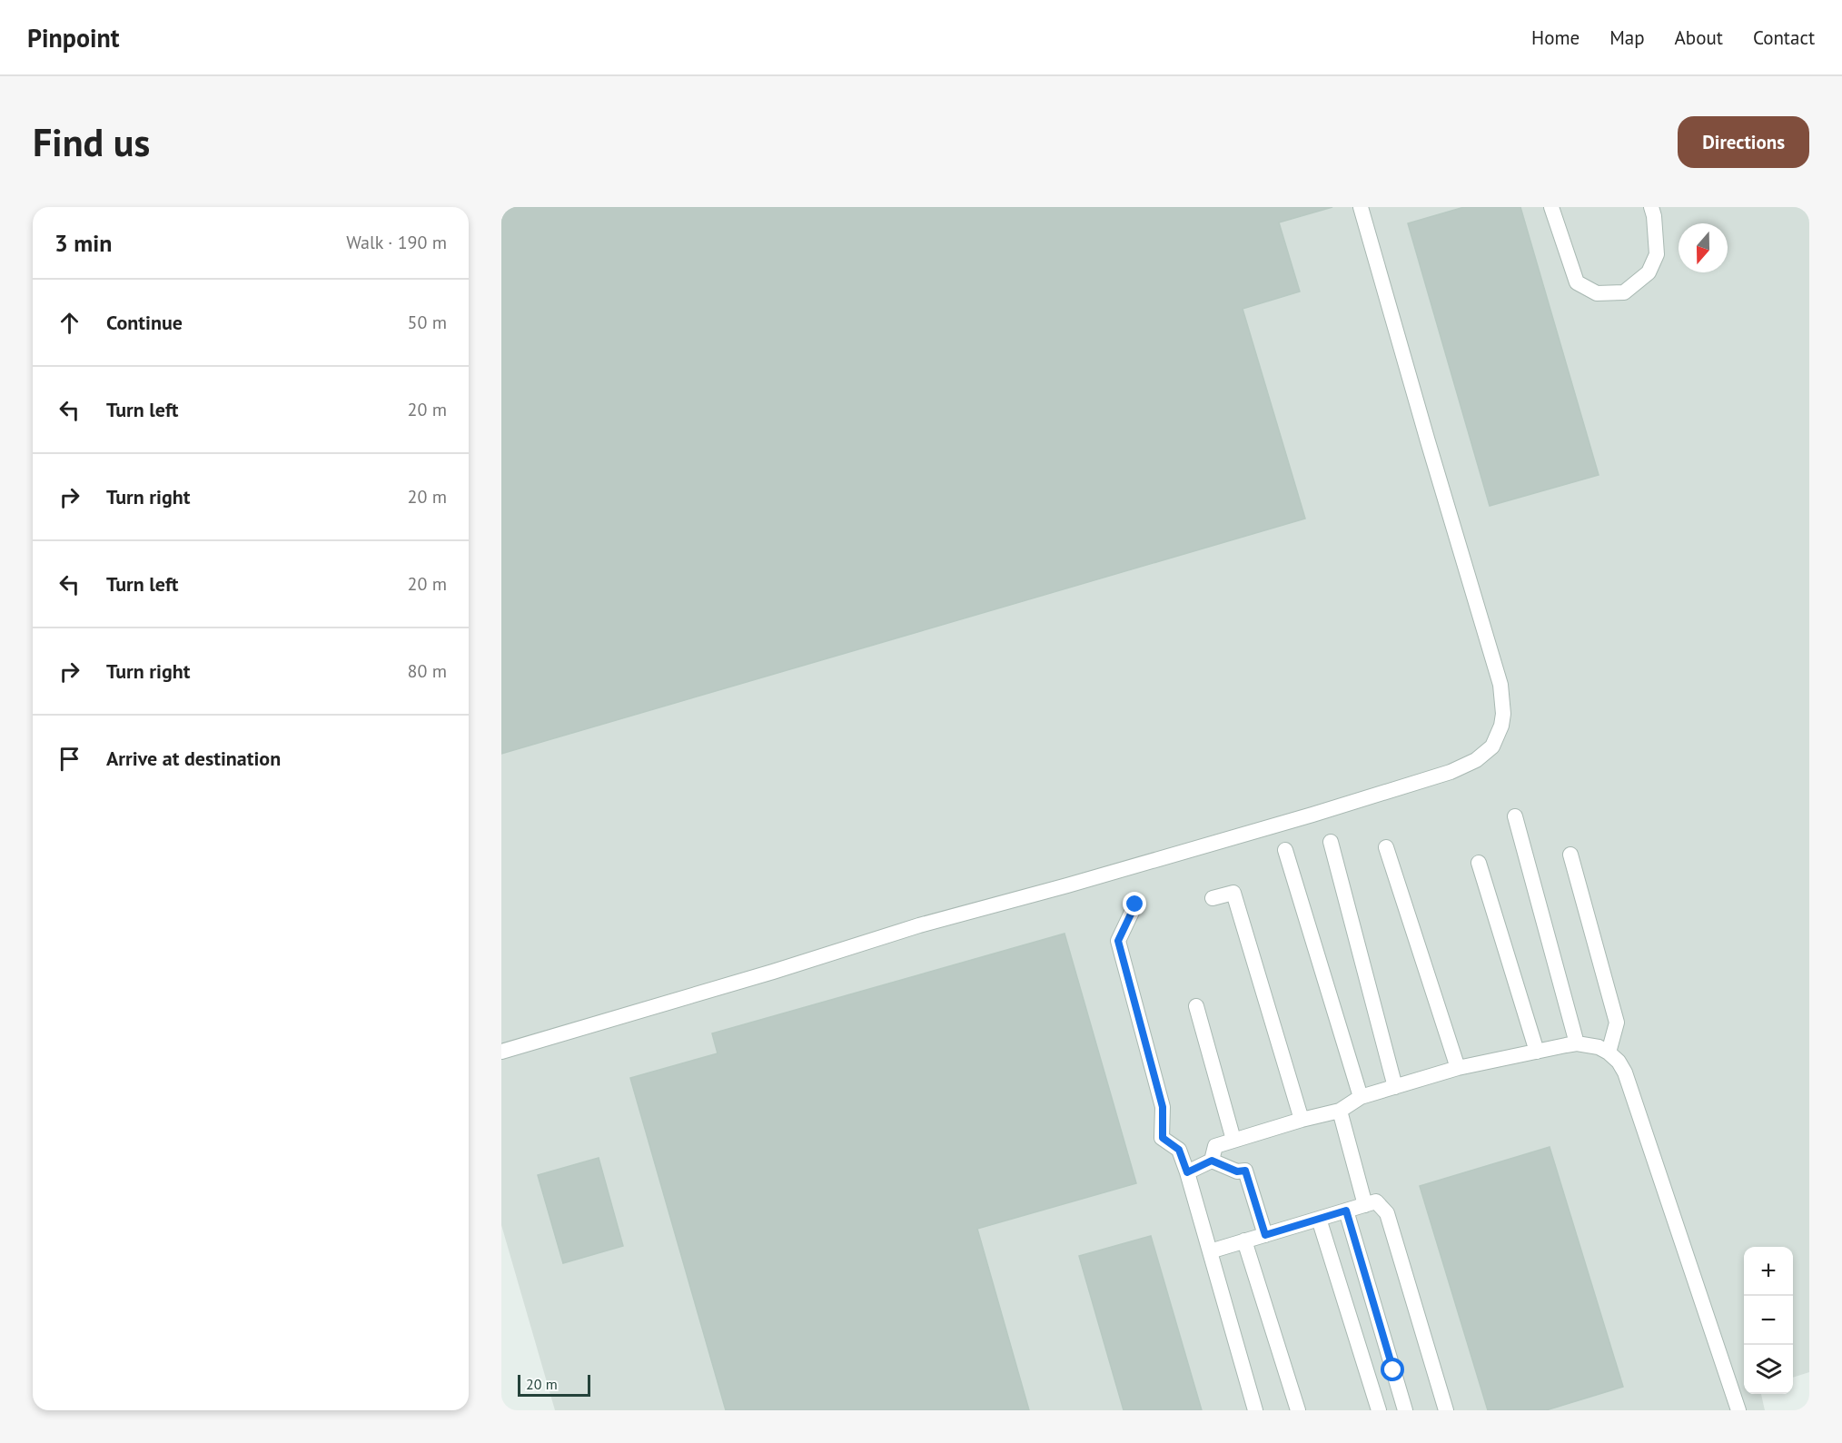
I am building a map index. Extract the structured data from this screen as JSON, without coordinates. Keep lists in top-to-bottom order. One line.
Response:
{"scale_bar":"20 m","north":"bottom","page":{"header":"Pinpoint","nav":["Home","Map","About","Contact"],"buttons":"Directions","title":"Find us","heading":["3 min","Walk · 190 m"],"list":[["Continue","50 m"],["Turn left","20 m"],["Turn right","20 m"],["Turn left","20 m"],["Turn right","80 m"],"Arrive at destination"],"map_buttons":["+","−"],"scale":"20 m"}}
